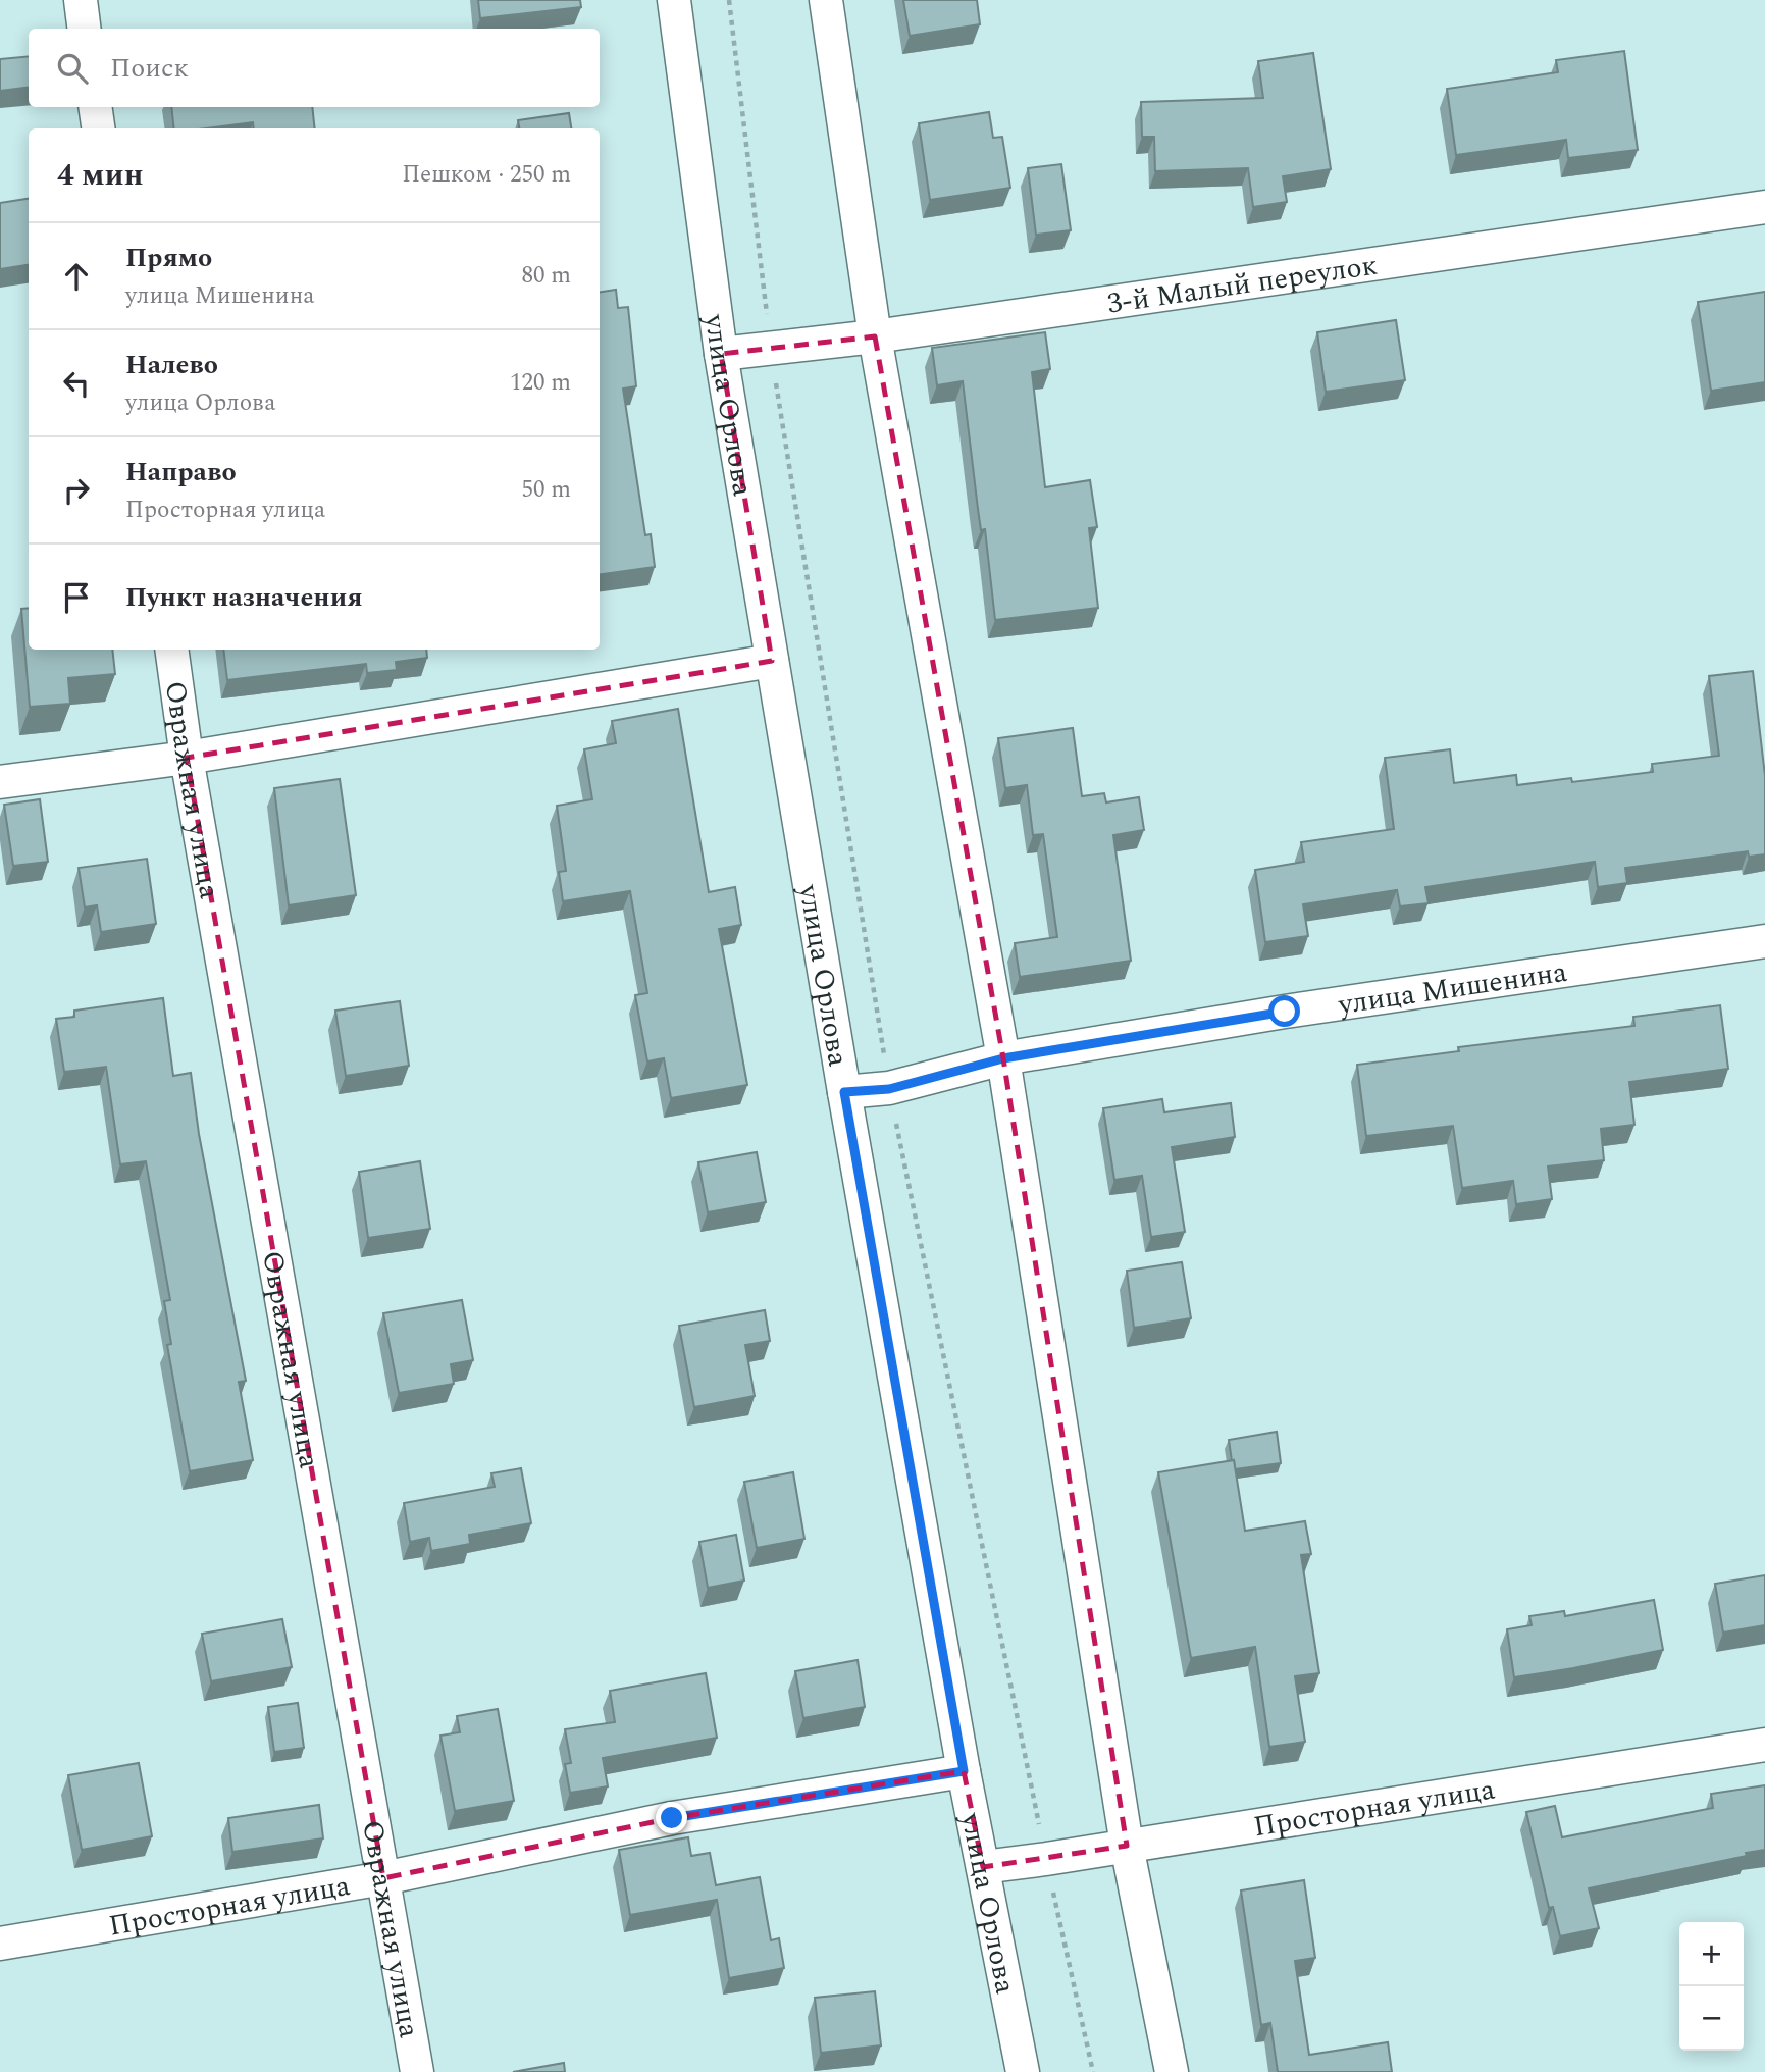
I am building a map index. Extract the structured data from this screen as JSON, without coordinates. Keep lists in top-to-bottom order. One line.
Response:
{"streets":{"street":["3-й Малый переулок","улица Орлова","Овражная улица","улица Мишенина","Просторная улица"]},"crossings":[["3-й Малый переулок","улица Орлова"],["улица Орлова","улица Мишенина"],["улица Орлова","Просторная улица"],["Овражная улица","Просторная улица"]],"page":{"search":"Поиск","heading":["4 мин","Пешком · 250 m"],"list":[["Прямо","улица Мишенина","80 m"],["Налево","улица Орлова","120 m"],["Направо","Просторная улица","50 m"],"Пункт назначения"],"map_buttons":["+","−"]}}
